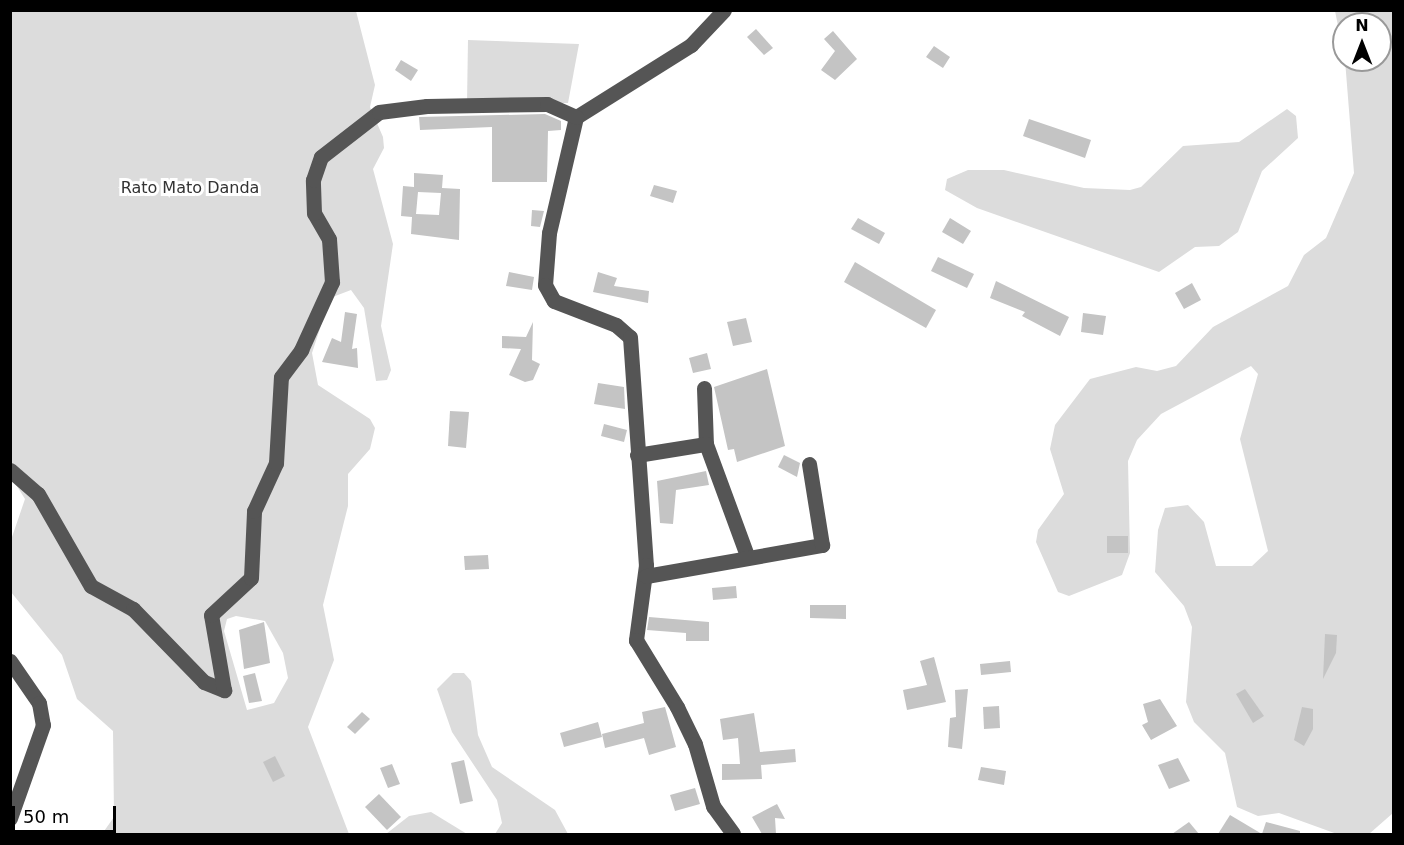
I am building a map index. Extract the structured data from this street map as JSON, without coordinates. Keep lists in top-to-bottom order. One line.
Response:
{"parks":["Rato Mato Danda"],"scale_bar":"50 m","north":"top"}
